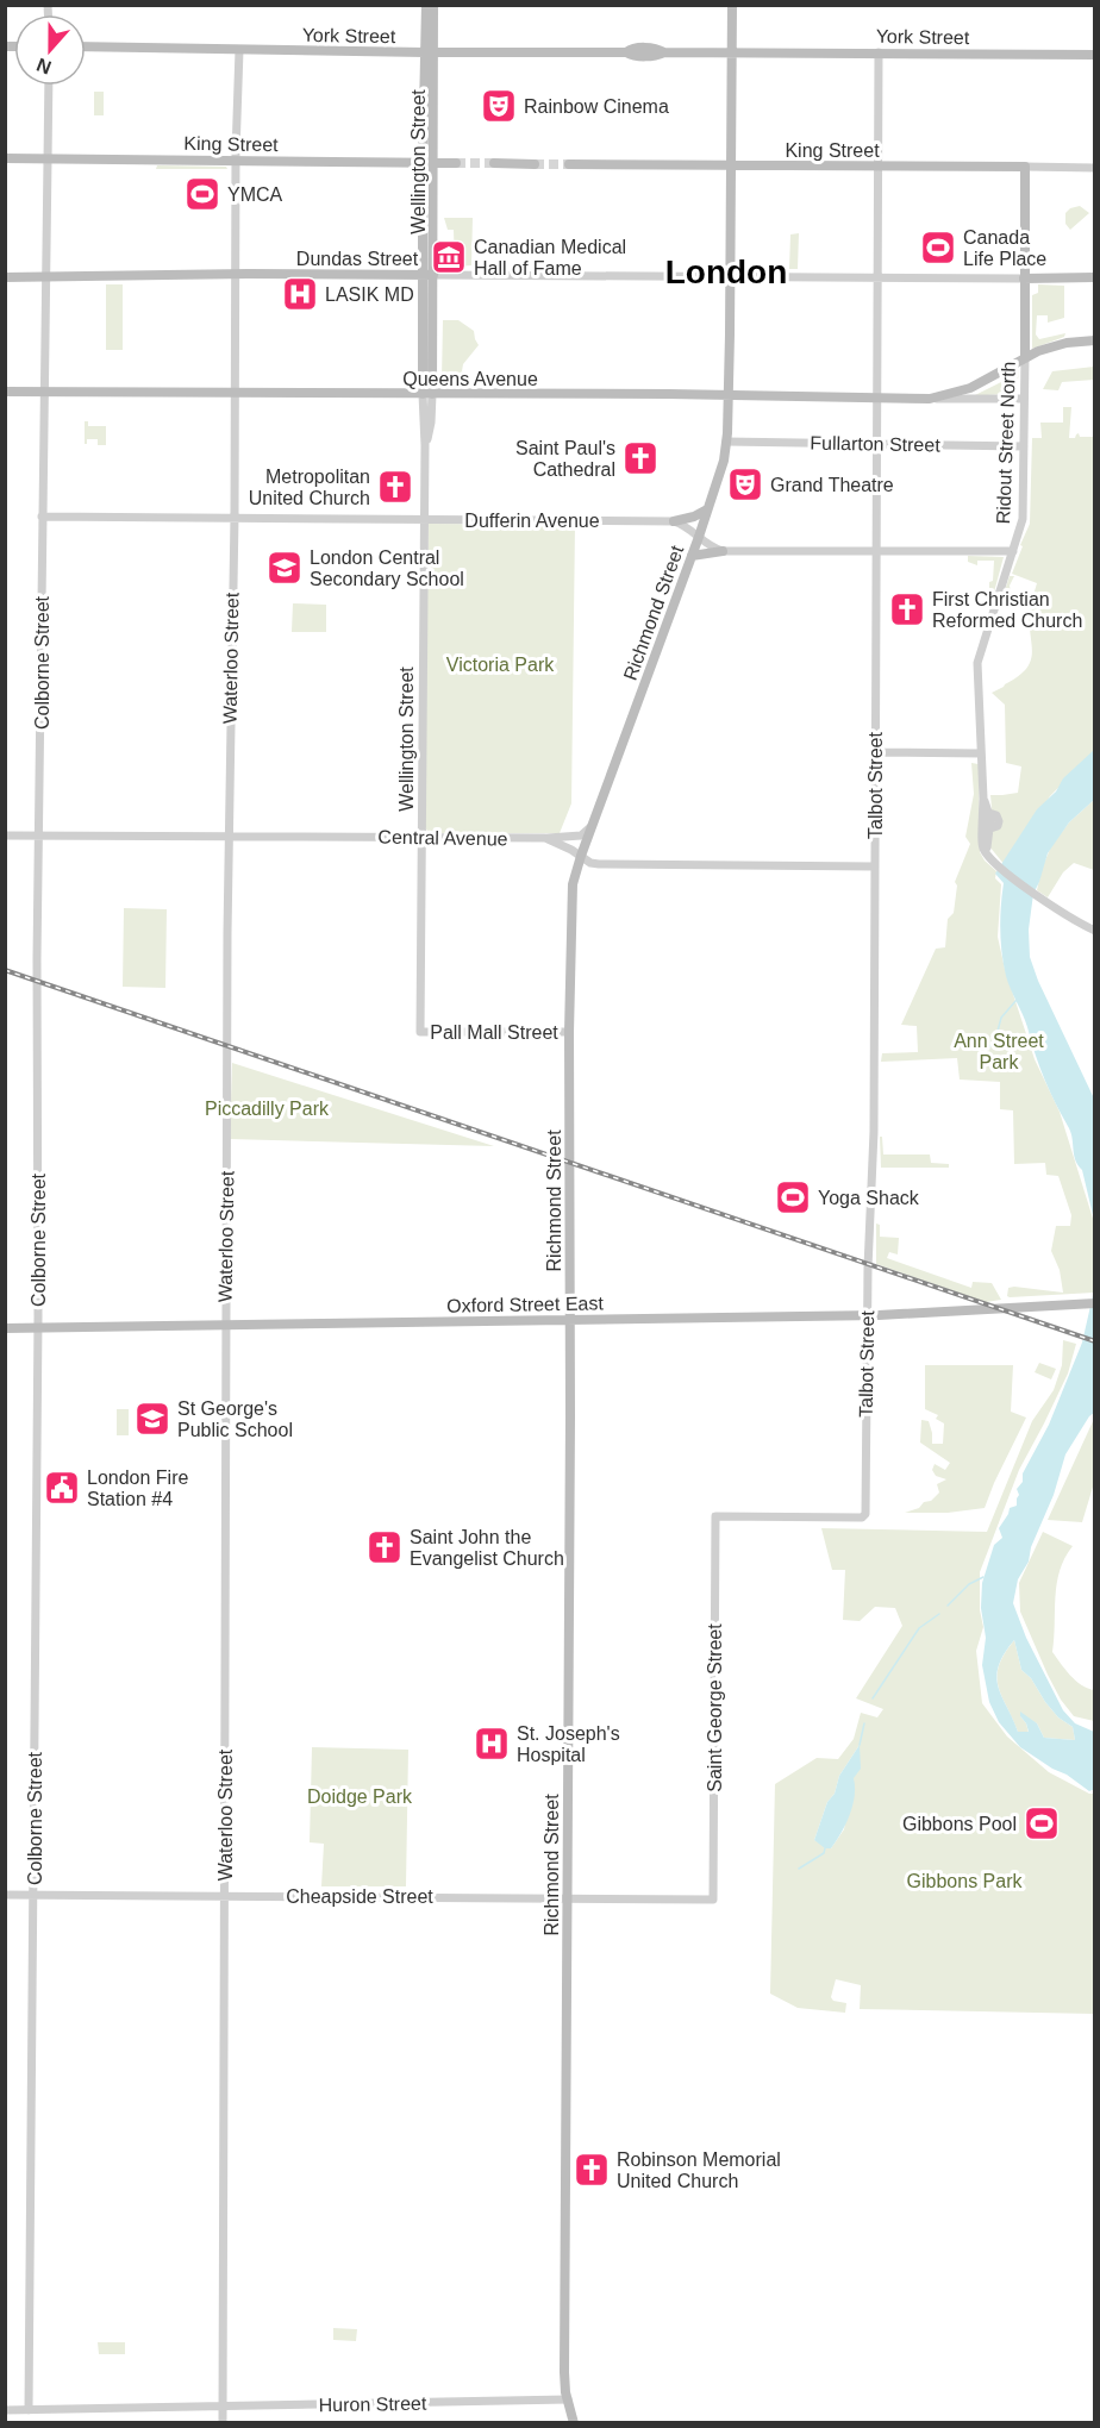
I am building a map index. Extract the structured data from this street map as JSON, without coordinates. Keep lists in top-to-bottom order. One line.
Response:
{"streets":{"main road":["York Street","King Street","Wellington Street","Dundas Street","Queens Avenue","Ridout Street North","Richmond Street","Oxford Street East"],"street":["Fullarton Street","Dufferin Avenue","Waterloo Street","Colborne Street","Talbot Street","Central Avenue","Pall Mall Street","Saint George Street","Cheapside Street","Huron Street"]},"crossings":[["York Street","Wellington Street"],["York Street","Richmond Street"],["York Street","Waterloo Street"],["York Street","Talbot Street"],["King Street","Wellington Street"],["King Street","Ridout Street North"],["King Street","Richmond Street"],["King Street","Waterloo Street"],["King Street","Colborne Street"],["King Street","Talbot Street"],["Wellington Street","Dundas Street"],["Wellington Street","Queens Avenue"],["Wellington Street","Dufferin Avenue"],["Wellington Street","Central Avenue"],["Wellington Street","Pall Mall Street"],["Dundas Street","Ridout Street North"],["Dundas Street","Richmond Street"],["Dundas Street","Waterloo Street"],["Dundas Street","Colborne Street"],["Dundas Street","Talbot Street"],["Queens Avenue","Ridout Street North"],["Queens Avenue","Richmond Street"],["Queens Avenue","Waterloo Street"],["Queens Avenue","Colborne Street"],["Queens Avenue","Talbot Street"],["Ridout Street North","Fullarton Street"],["Fullarton Street","Richmond Street"],["Fullarton Street","Talbot Street"],["Dufferin Avenue","Waterloo Street"],["Dufferin Avenue","Colborne Street"],["Richmond Street","Central Avenue"],["Richmond Street","Pall Mall Street"],["Richmond Street","Oxford Street East"],["Richmond Street","Cheapside Street"],["Richmond Street","Huron Street"],["Waterloo Street","Central Avenue"],["Waterloo Street","Oxford Street East"],["Waterloo Street","Cheapside Street"],["Waterloo Street","Huron Street"],["Colborne Street","Central Avenue"],["Colborne Street","Oxford Street East"],["Colborne Street","Cheapside Street"],["Colborne Street","Huron Street"],["Talbot Street","Central Avenue"],["Talbot Street","Oxford Street East"],["Talbot Street","Saint George Street"],["Saint George Street","Cheapside Street"]],"districts":["London"],"parks":["Victoria Park","Ann Street Park","Piccadilly Park","Doidge Park","Gibbons Park"],"places":{"theatre":["Rainbow Cinema","Grand Theatre"],"sports":["YMCA","Canada Life Place","Yoga Shack","Gibbons Pool"],"museum":["Canadian Medical Hall of Fame"],"hospital":["LASIK MD","St. Joseph's Hospital"],"church":["Saint Paul's Cathedral","Metropolitan United Church","First Christian Reformed Church","Saint John the Evangelist Church","Robinson Memorial United Church"],"school or university":["London Central Secondary School","St George's Public School"],"public building":["London Fire Station #4"]},"north":"bottom"}
